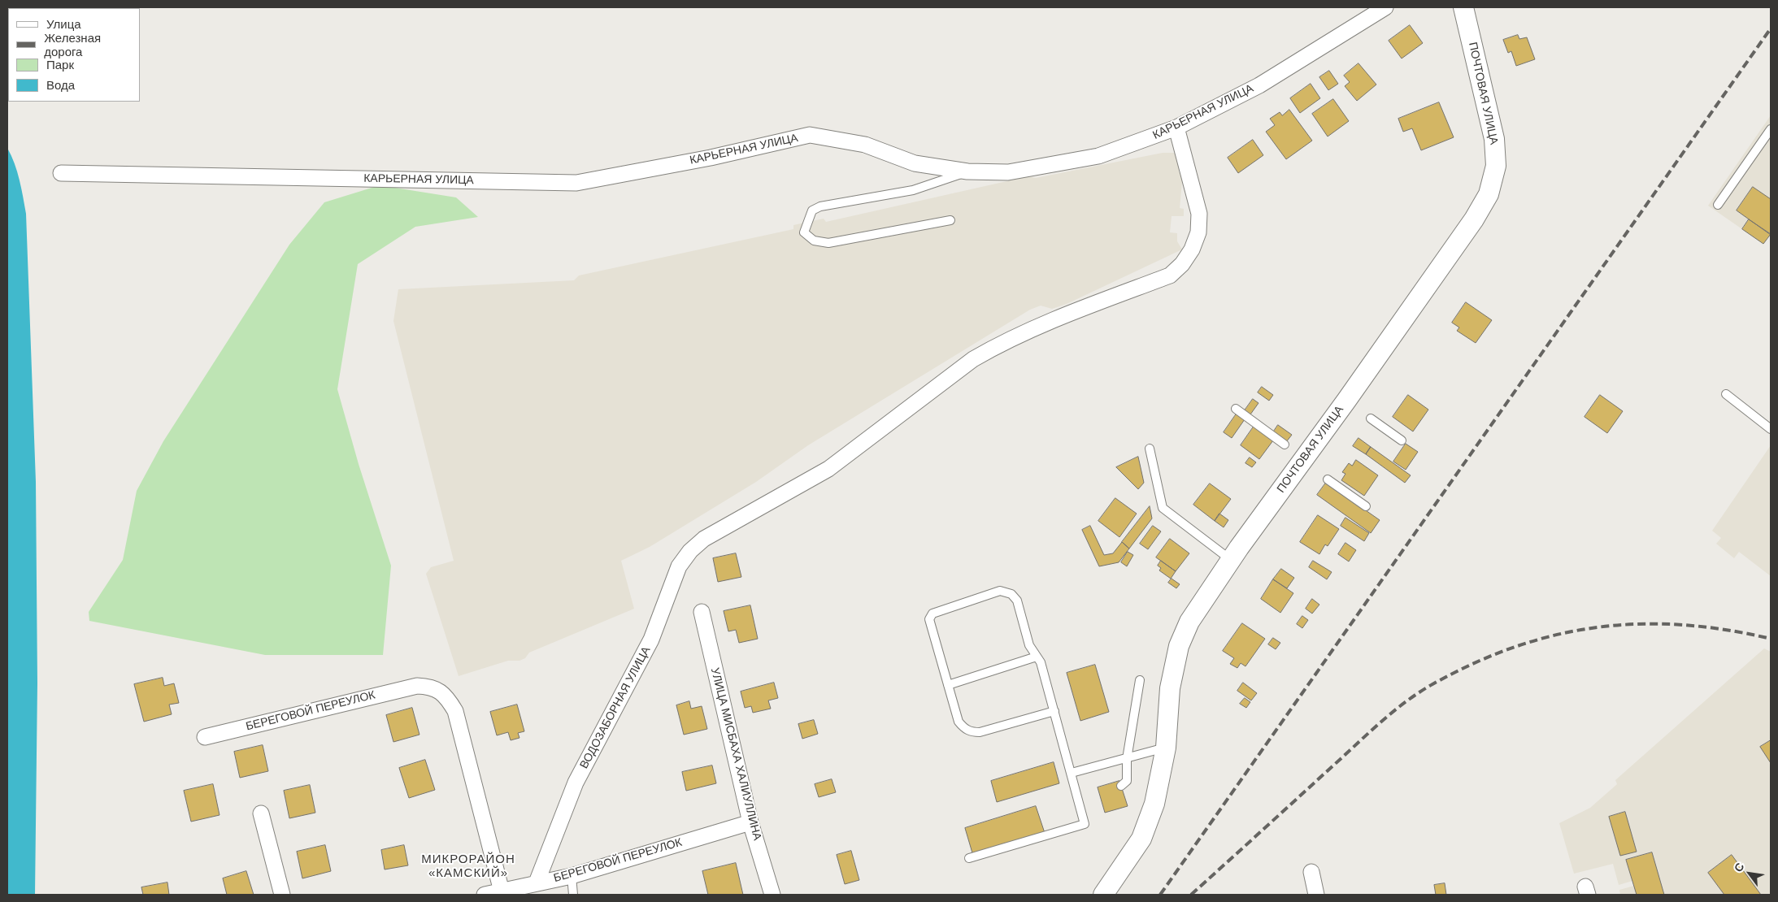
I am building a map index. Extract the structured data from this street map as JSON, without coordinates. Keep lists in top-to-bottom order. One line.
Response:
{"streets":{"street":["ПОЧТОВАЯ УЛИЦА","КАРЬЕРНАЯ УЛИЦА","ВОДОЗАБОРНАЯ УЛИЦА","БЕРЕГОВОЙ ПЕРЕУЛОК","УЛИЦА МИСБАХА ХАЛИУЛЛИНА"]},"crossings":[["КАРЬЕРНАЯ УЛИЦА","ВОДОЗАБОРНАЯ УЛИЦА"],["ВОДОЗАБОРНАЯ УЛИЦА","БЕРЕГОВОЙ ПЕРЕУЛОК"],["БЕРЕГОВОЙ ПЕРЕУЛОК","УЛИЦА МИСБАХА ХАЛИУЛЛИНА"]],"districts":["МИКРОРАЙОН «КАМСКИЙ»"],"legend":["Улица","Железная дорога","Парк","Вода"],"north":"top left"}
